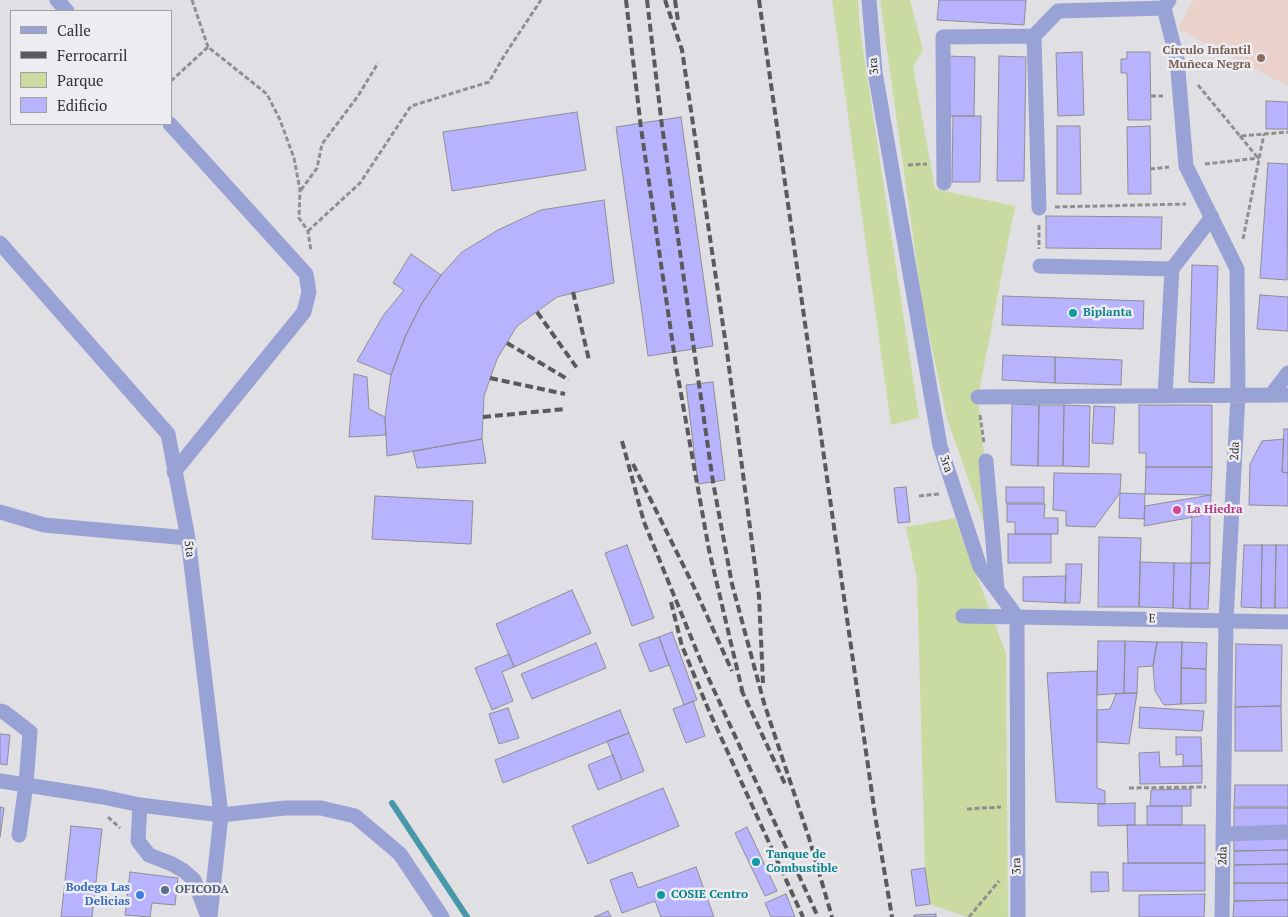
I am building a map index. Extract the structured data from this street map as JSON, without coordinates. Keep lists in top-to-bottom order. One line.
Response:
{"streets":{"street":["3ra","2da","5ta","E"]},"crossings":[["3ra","E"],["2da","E"]],"places":["Círculo Infantil Muñeca Negra","Biplanta","La Hiedra","Tanque de Combustible","OFICODA","Bodega Las Delicias","COSIE Centro"],"legend":["Calle","Ferrocarril","Parque","Edificio"]}
